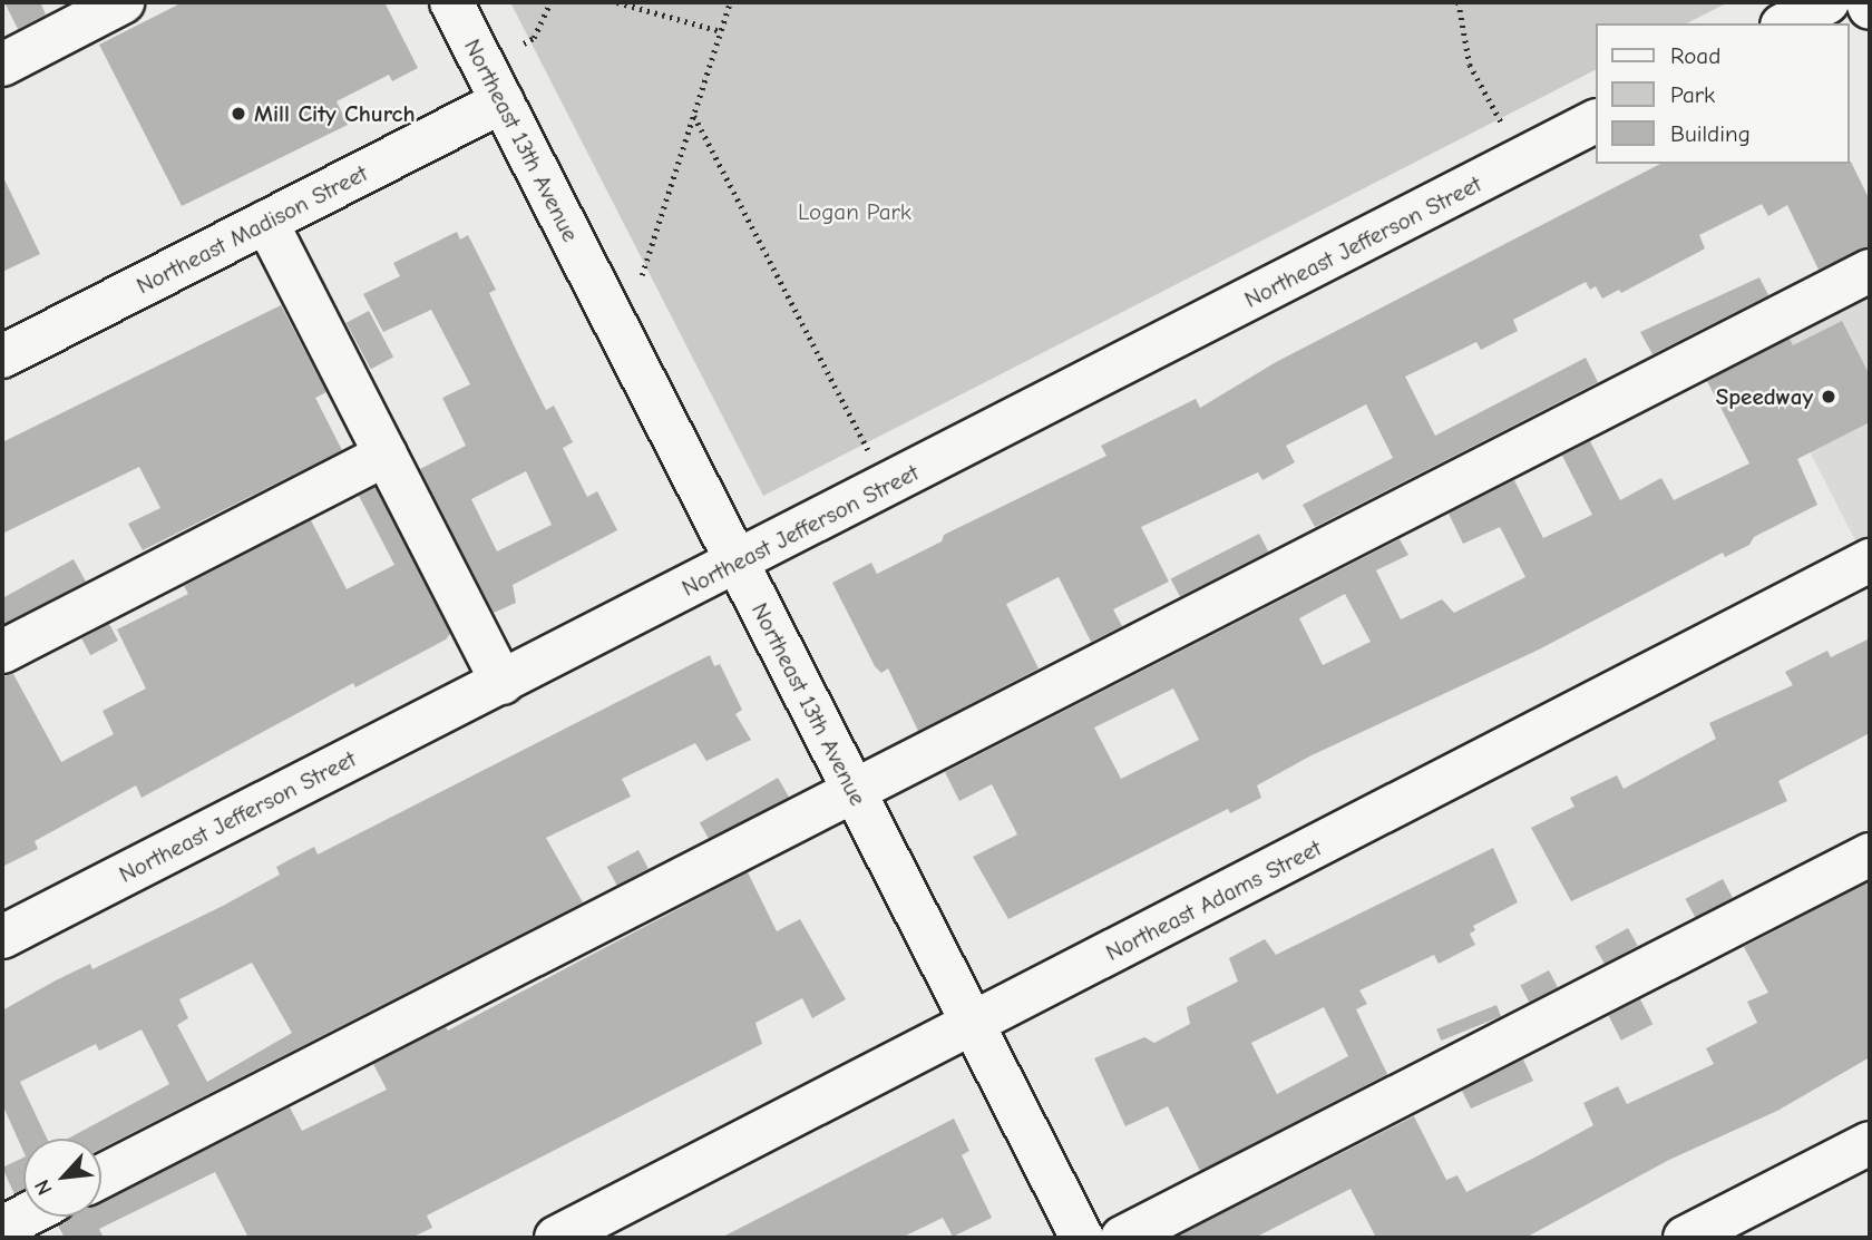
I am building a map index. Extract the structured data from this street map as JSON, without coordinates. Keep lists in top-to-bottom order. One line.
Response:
{"streets":{"street":["Northeast 13th Avenue","Northeast Madison Street","Northeast Jefferson Street","Northeast Adams Street"]},"crossings":[["Northeast 13th Avenue","Northeast Madison Street"],["Northeast 13th Avenue","Northeast Jefferson Street"],["Northeast 13th Avenue","Northeast Adams Street"]],"parks":["Logan Park"],"places":["Mill City Church","Speedway"],"legend":["Road","Park","Building"],"north":"bottom left"}
